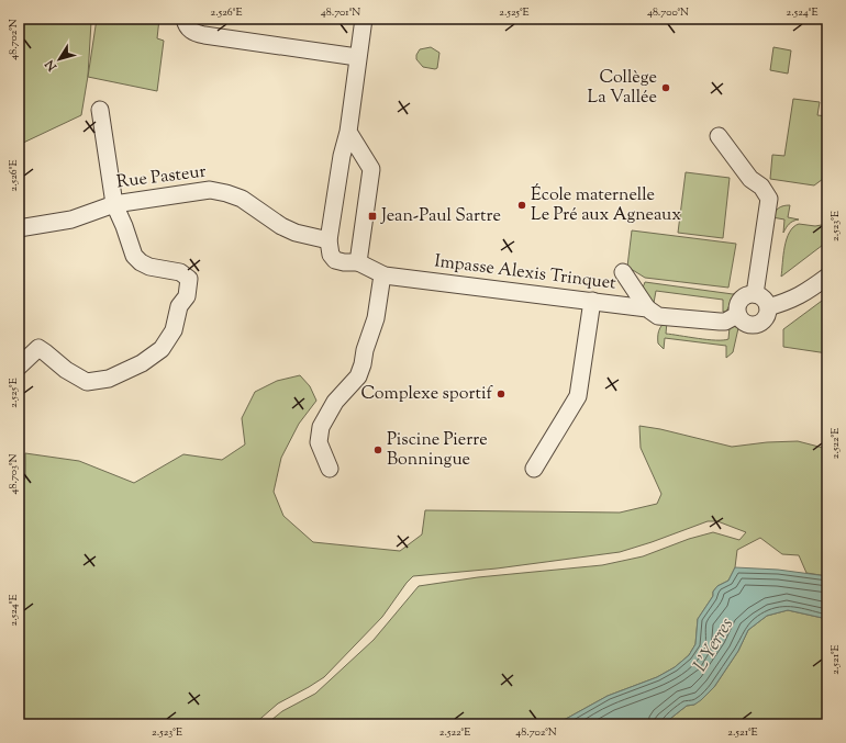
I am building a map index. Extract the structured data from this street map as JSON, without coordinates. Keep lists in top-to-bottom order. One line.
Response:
{"streets":{"street":["Rue Pasteur","Impasse Alexis Trinquet"]},"water":["L'Yerres"],"places":{"other":["Collège La Vallée","École maternelle Le Pré aux Agneaux","Complexe sportif","Piscine Pierre Bonningue"],"transit":["Jean-Paul Sartre"]},"north":"bottom left","coordinates":["2.526°E","48.701°N","2.525°E","48.700°N","2.524°E","48.702°N","2.523°E","2.522°E","48.703°N","2.521°E"]}
